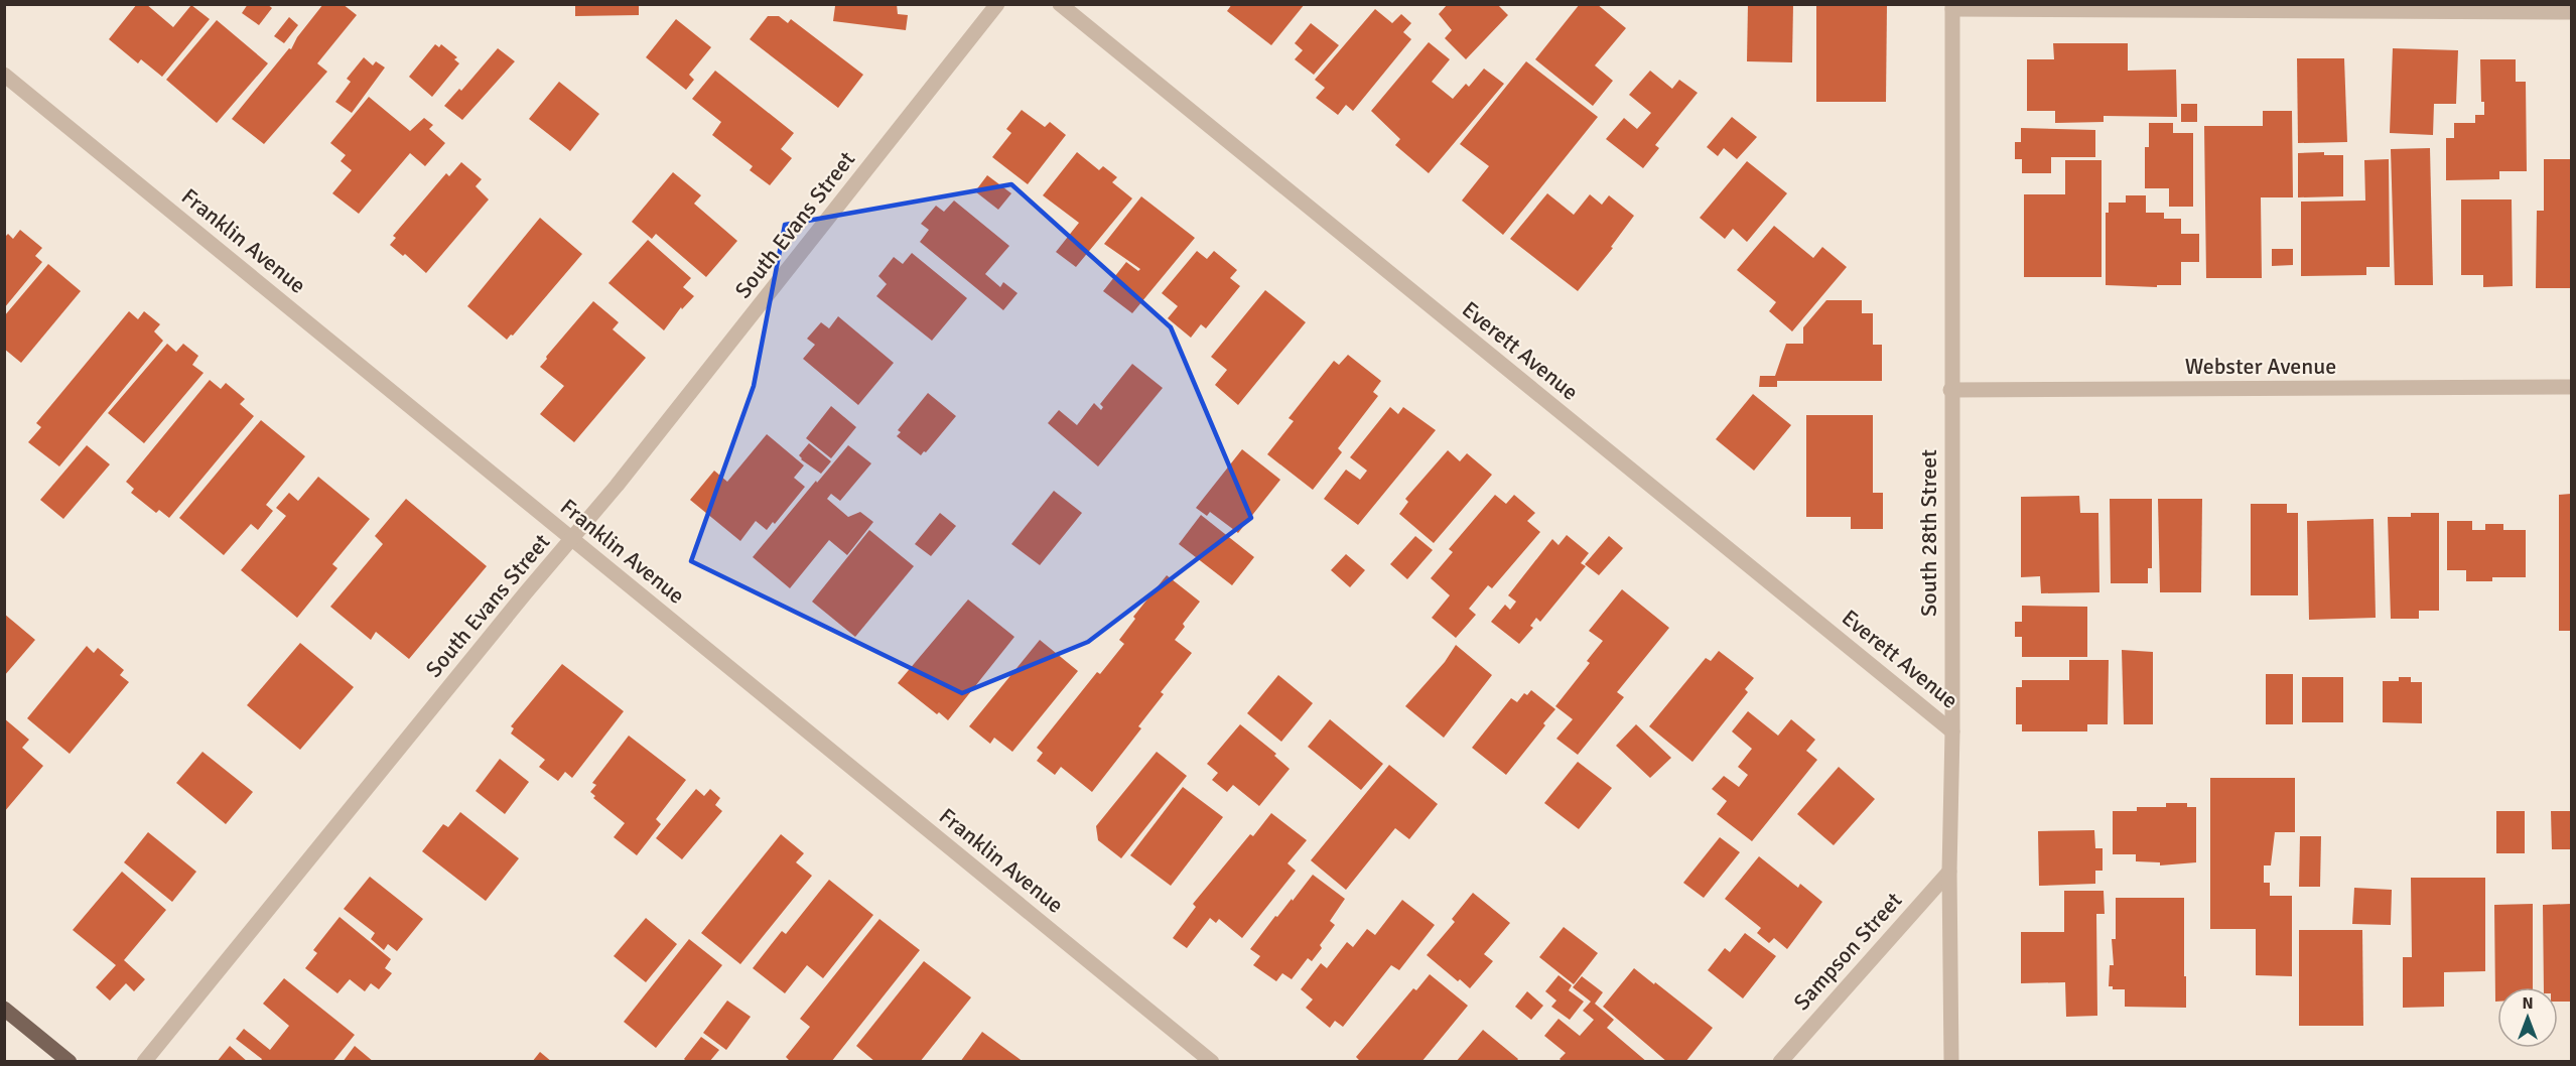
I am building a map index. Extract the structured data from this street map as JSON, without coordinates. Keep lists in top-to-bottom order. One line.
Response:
{"streets":{"street":["South Evans Street","Franklin Avenue","Everett Avenue","Webster Avenue","South 28th Street","Sampson Street"]},"crossings":[["South Evans Street","Franklin Avenue"],["Everett Avenue","South 28th Street"],["Webster Avenue","South 28th Street"],["South 28th Street","Sampson Street"]],"north":"top"}
